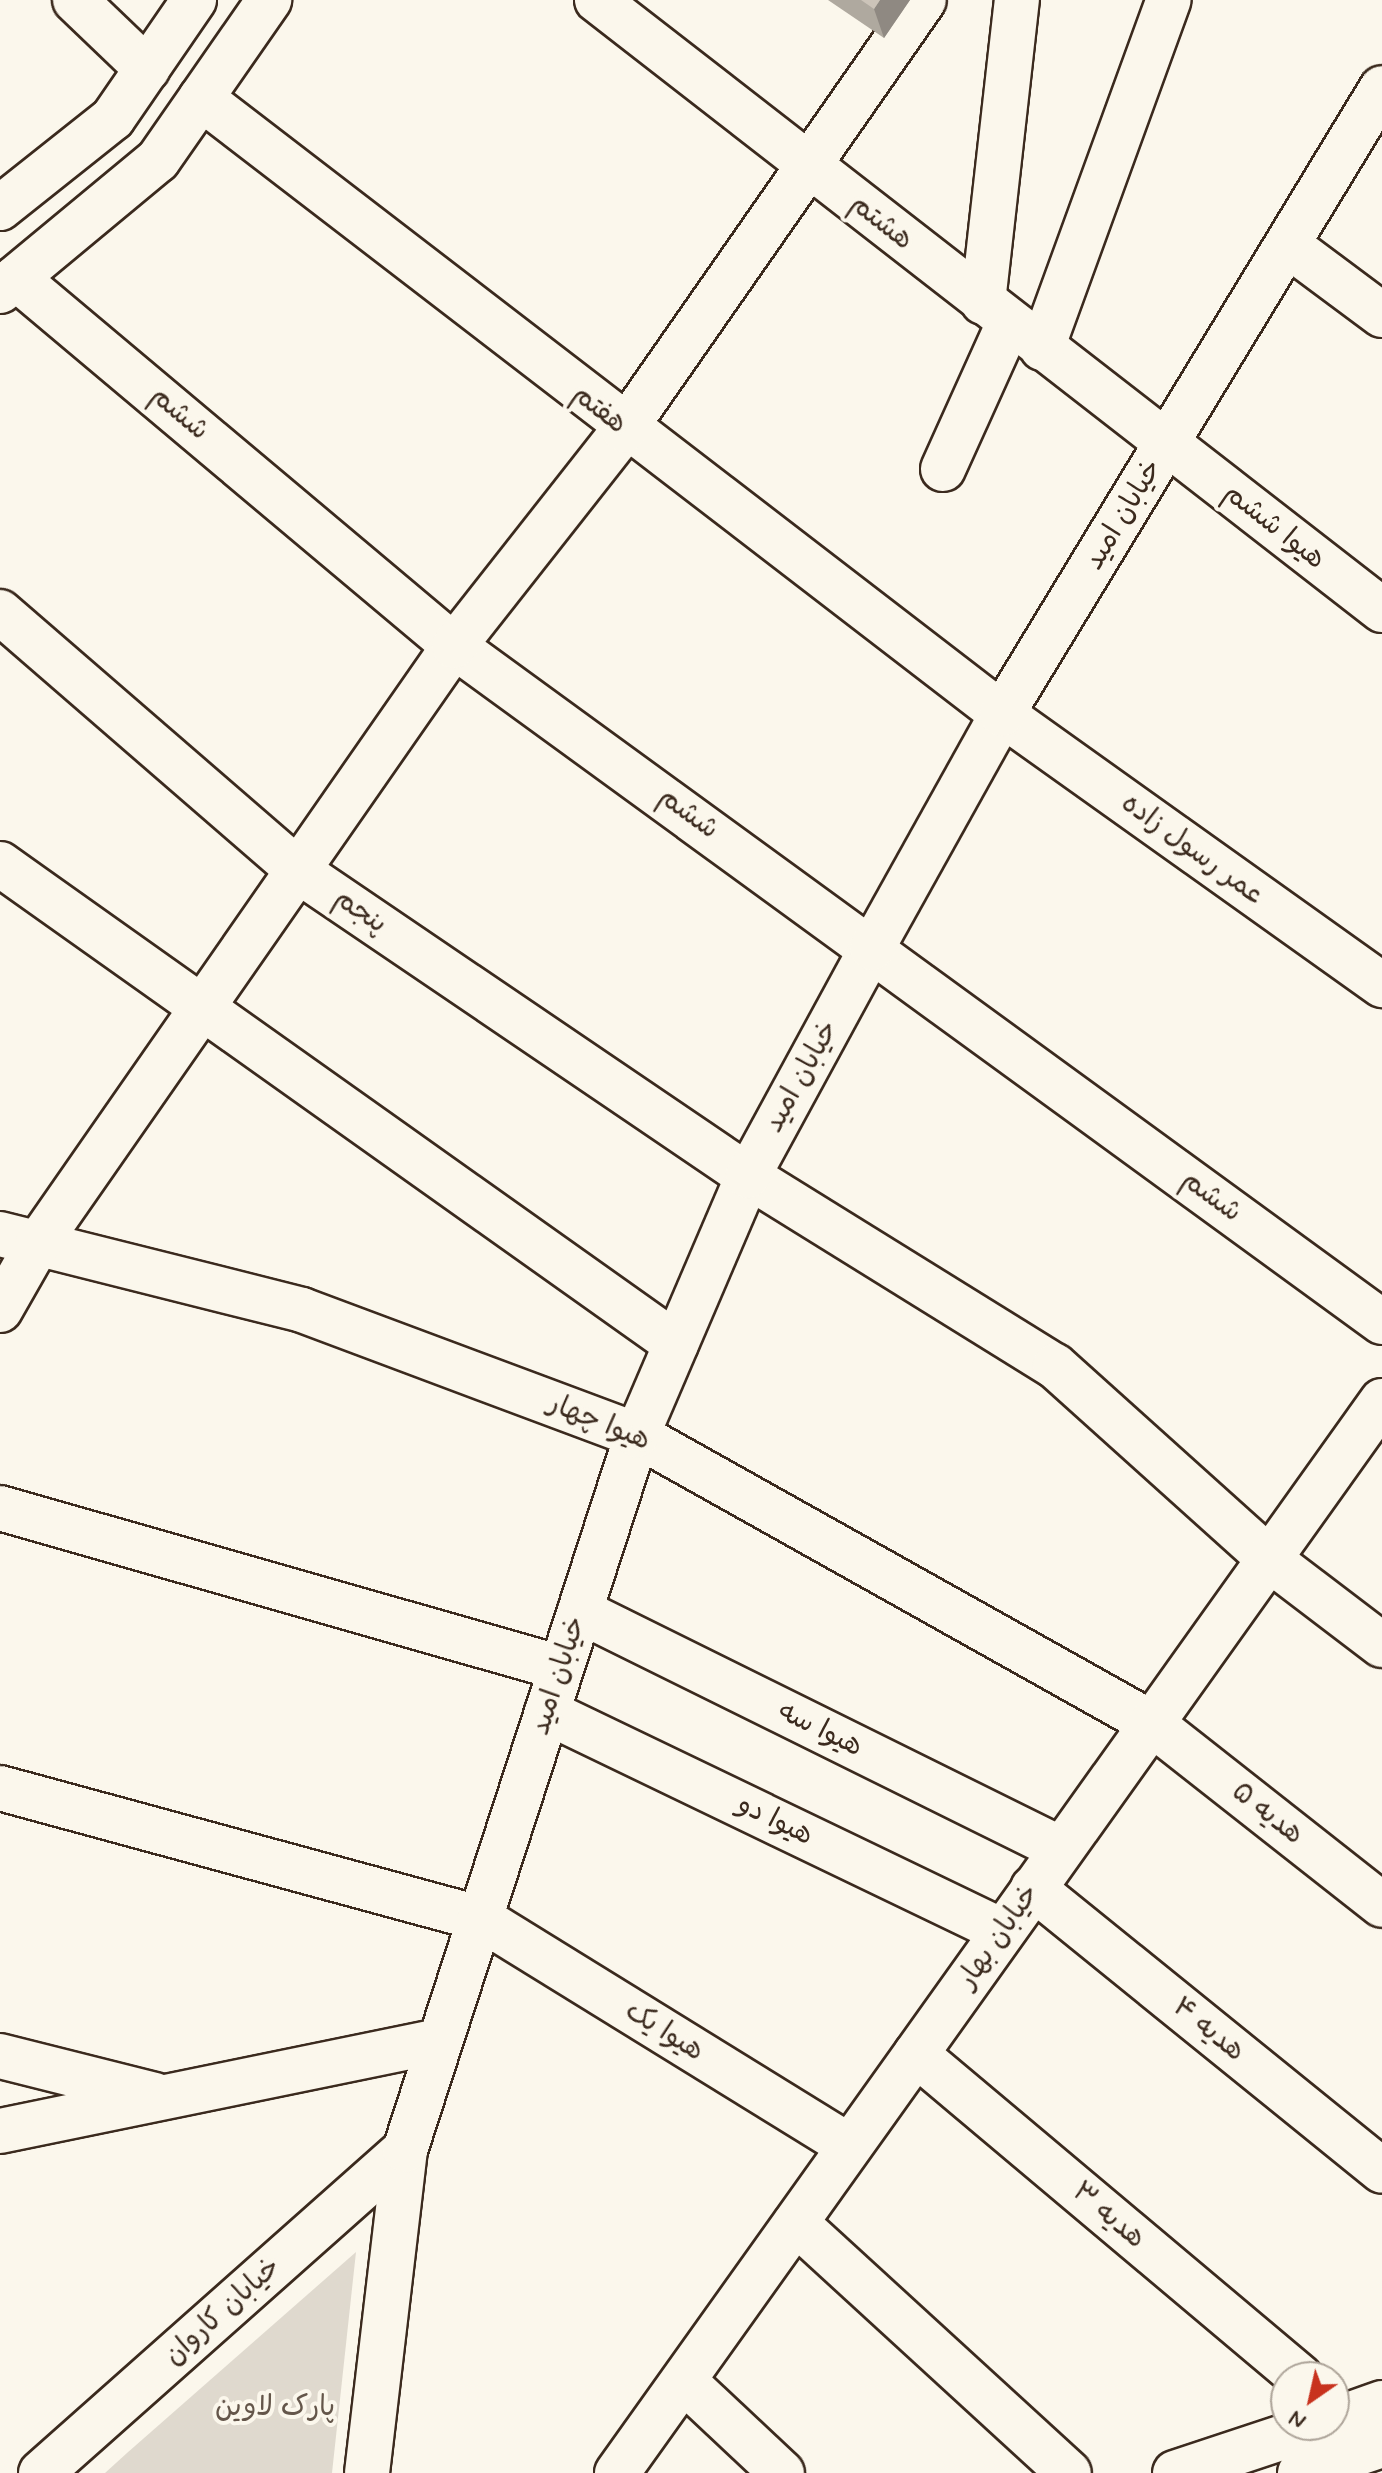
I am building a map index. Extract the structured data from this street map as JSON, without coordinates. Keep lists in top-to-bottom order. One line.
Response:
{"streets":{"street":["هشتم","هفتم","ششم","خیابان امید","هیوا ششم","عمر رسول زاده","پنجم","هیوا چهار","هیوا سه","هدیه ۵","هیوا دو","خیابان بهار","هدیه ۴","هیوا یک","هدیه ۳","خیابان کاروان"]},"crossings":[["هشتم","خیابان امید"],["هشتم","هیوا ششم"],["هفتم","خیابان امید"],["هفتم","عمر رسول زاده"],["ششم","خیابان امید"],["خیابان امید","هیوا ششم"],["خیابان امید","عمر رسول زاده"],["خیابان امید","پنجم"],["خیابان امید","هیوا چهار"],["خیابان امید","هیوا سه"],["خیابان امید","هیوا دو"],["خیابان امید","هیوا یک"],["خیابان امید","خیابان کاروان"],["پنجم","خیابان بهار"],["هیوا چهار","هدیه ۵"],["هیوا چهار","خیابان بهار"],["هیوا سه","خیابان بهار"],["هدیه ۵","خیابان بهار"],["هیوا دو","خیابان بهار"],["خیابان بهار","هدیه ۴"],["خیابان بهار","هیوا یک"],["خیابان بهار","هدیه ۳"]],"parks":["پارک لاوین"],"north":"bottom left"}
